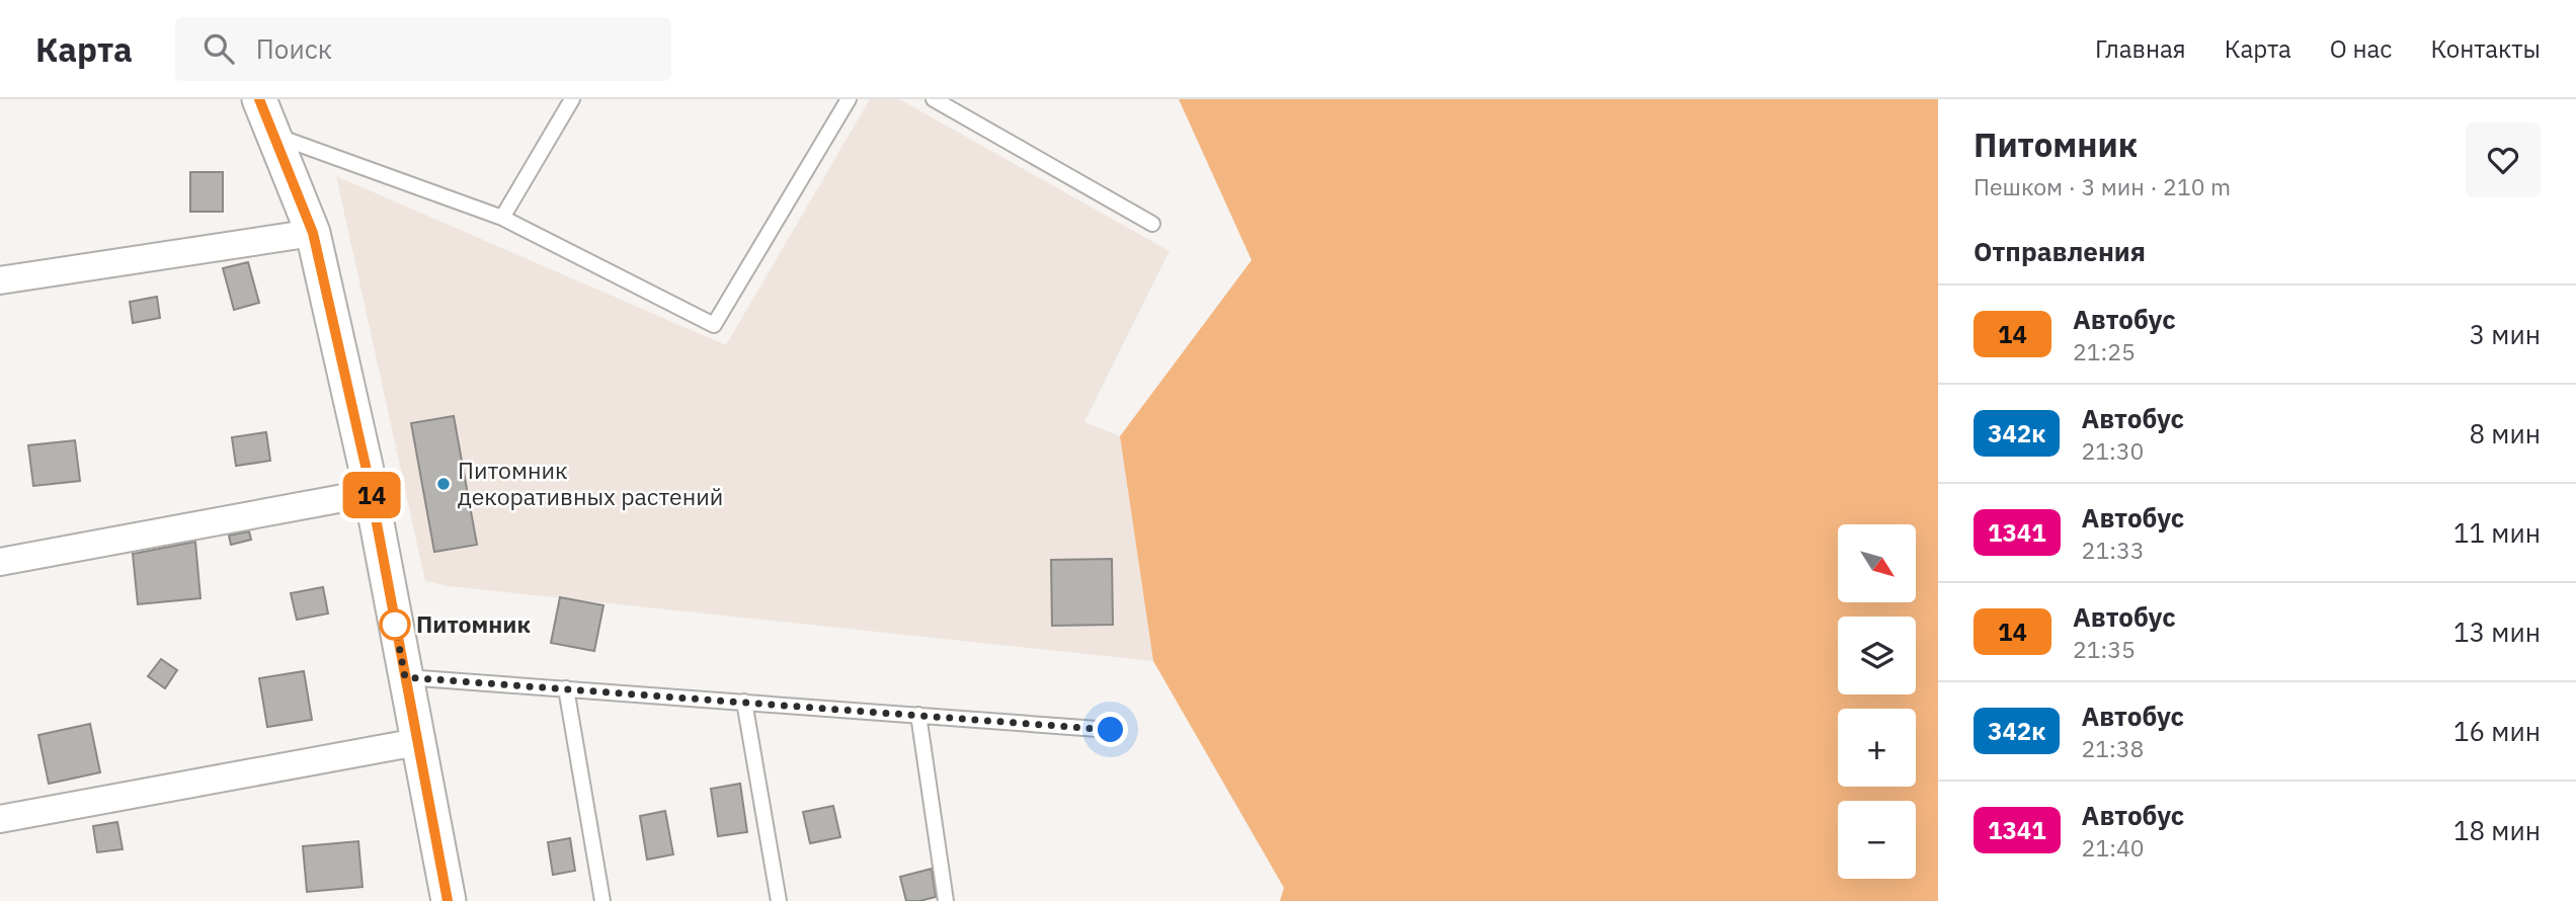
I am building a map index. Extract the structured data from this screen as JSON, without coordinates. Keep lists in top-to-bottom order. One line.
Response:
{"places":["Питомник декоративных растений","Питомник"],"lines":["bus line 14"],"north":"bottom right","page":{"header":"Карта","search":"Поиск","nav":["Главная","Карта","О нас","Контакты"],"on_map":"14","heading":[["Питомник","Пешком · 3 мин · 210 m"],"Отправления"],"list":[{"mark":"14","name":"Автобус","note":"21:25","value":"3 мин"},{"mark":"342к","name":"Автобус","note":"21:30","value":"8 мин"},{"mark":"1341","name":"Автобус","note":"21:33","value":"11 мин"},{"mark":"14","name":"Автобус","note":"21:35","value":"13 мин"},{"mark":"342к","name":"Автобус","note":"21:38","value":"16 мин"},{"mark":"1341","name":"Автобус","note":"21:40","value":"18 мин"}],"map_buttons":["+","−"]}}
